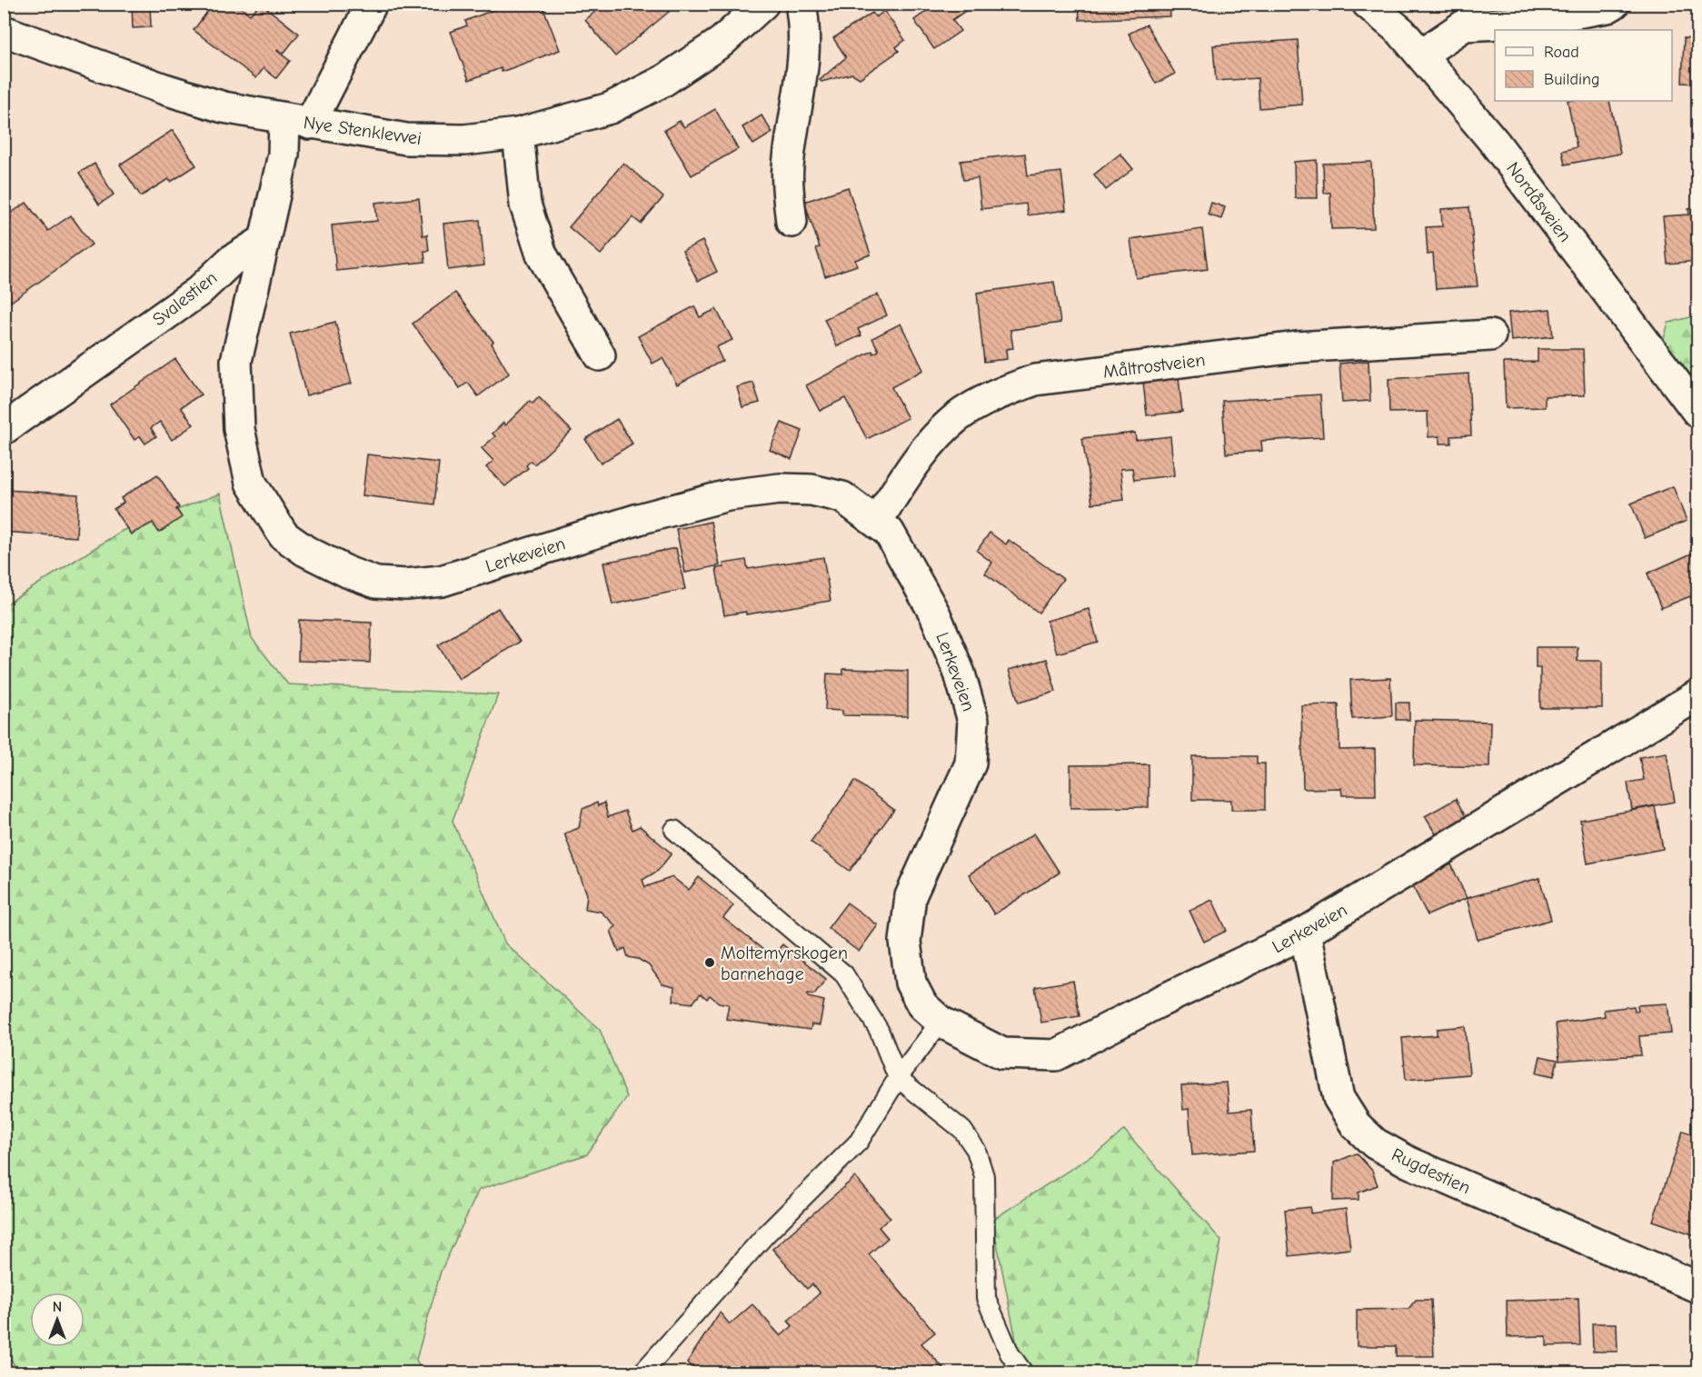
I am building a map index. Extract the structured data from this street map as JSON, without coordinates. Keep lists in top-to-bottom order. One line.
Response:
{"streets":{"street":["Nye Stenklevvei","Nordåsveien","Svalestien","Måltrostveien","Lerkeveien","Rugdestien"]},"crossings":[["Svalestien","Lerkeveien"],["Måltrostveien","Lerkeveien"],["Lerkeveien","Rugdestien"]],"places":["Moltemyrskogen barnehage"],"legend":["Road","Building"],"north":"top"}
